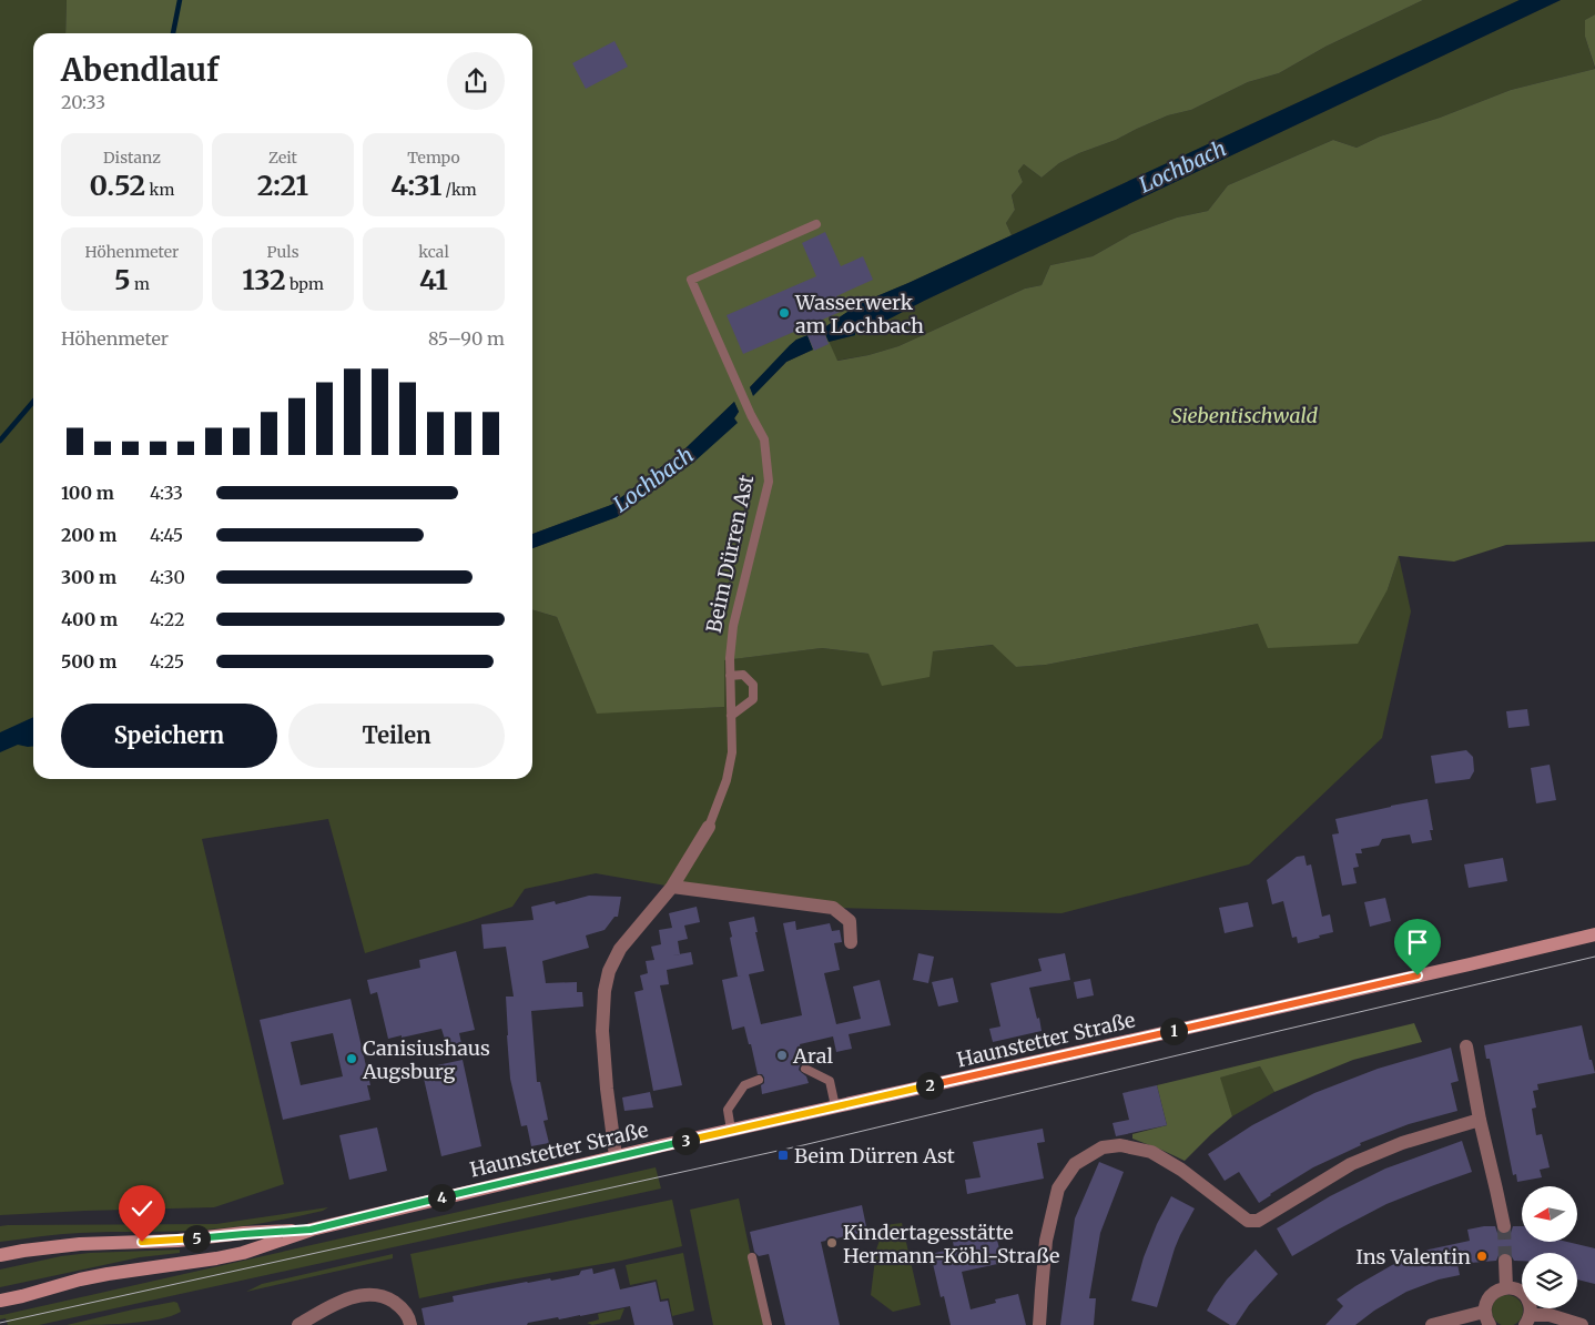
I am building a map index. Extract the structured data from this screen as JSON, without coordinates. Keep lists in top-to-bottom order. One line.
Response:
{"streets":{"main road":["Haunstetter Straße"],"street":["Beim Dürren Ast"]},"crossings":[["Beim Dürren Ast","Haunstetter Straße"]],"water":["Lochbach"],"parks":["Siebentischwald"],"places":{"other":["Wasserwerk am Lochbach","Aral","Canisiushaus Augsburg","Kindertagesstätte Hermann-Köhl-Straße","Ins Valentin"],"transit":["Beim Dürren Ast"]},"north":"left","page":{"heading":["Abendlauf","20:33"],"stats":[["Distanz","0.52 km"],["Zeit","2:21"],["Tempo","4:31 /km"],["Höhenmeter","5 m"],["Puls","132 bpm"],["kcal","41"]],"chart":["Höhenmeter","85–90 m"],"list":[{"name":"100 m","note":"4:33"},{"name":"200 m","note":"4:45"},{"name":"300 m","note":"4:30"},{"name":"400 m","note":"4:22"},{"name":"500 m","note":"4:25"}],"buttons":["Speichern","Teilen"],"pins":["1","2","3","4","5"]}}
